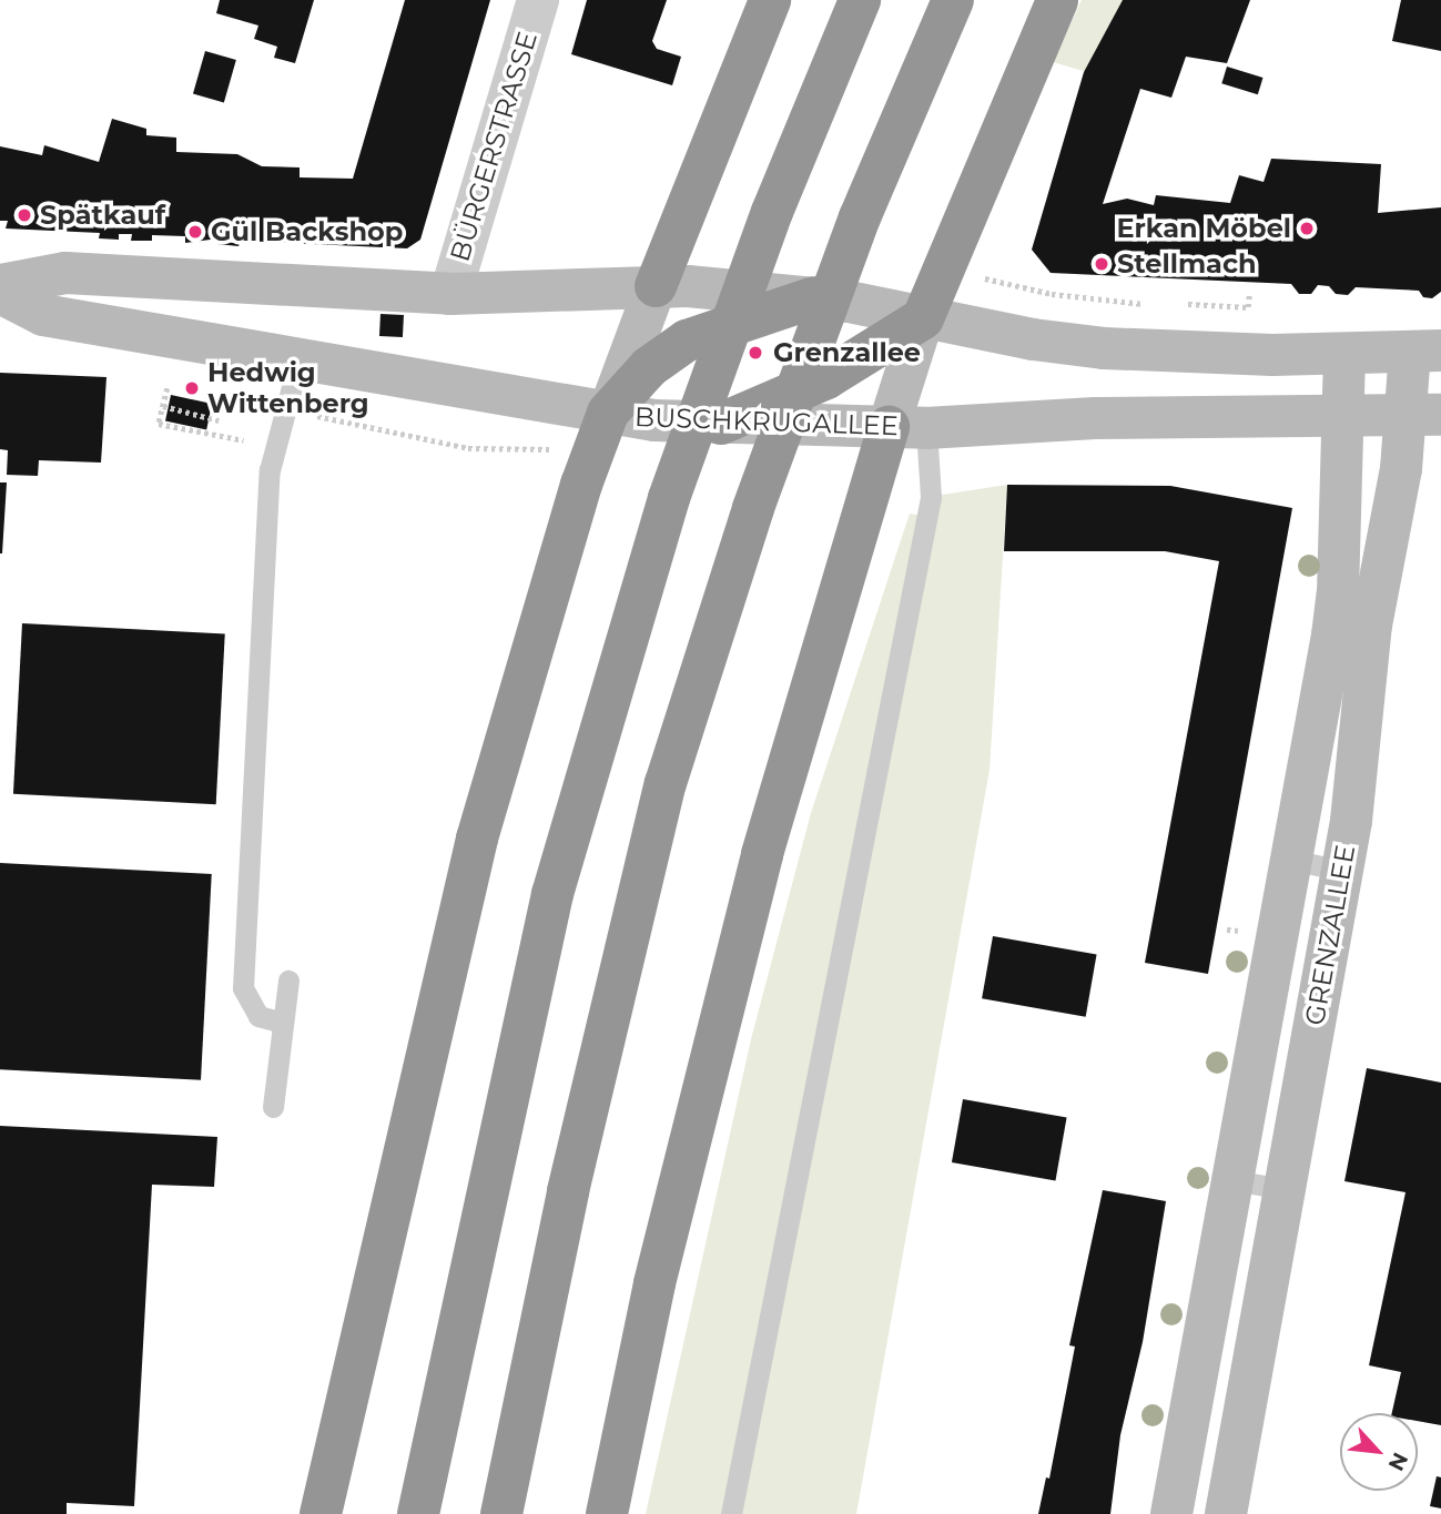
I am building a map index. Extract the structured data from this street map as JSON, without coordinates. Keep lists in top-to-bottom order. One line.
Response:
{"streets":{"main road":["BUSCHKRUGALLEE","GRENZALLEE"],"street":["BÜRGERSTRASSE"]},"crossings":[["BUSCHKRUGALLEE","GRENZALLEE"]],"places":["Spätkauf","Erkan Möbel","Gül Backshop","Stellmach","Grenzallee","Hedwig Wittenberg"],"north":"bottom right"}
